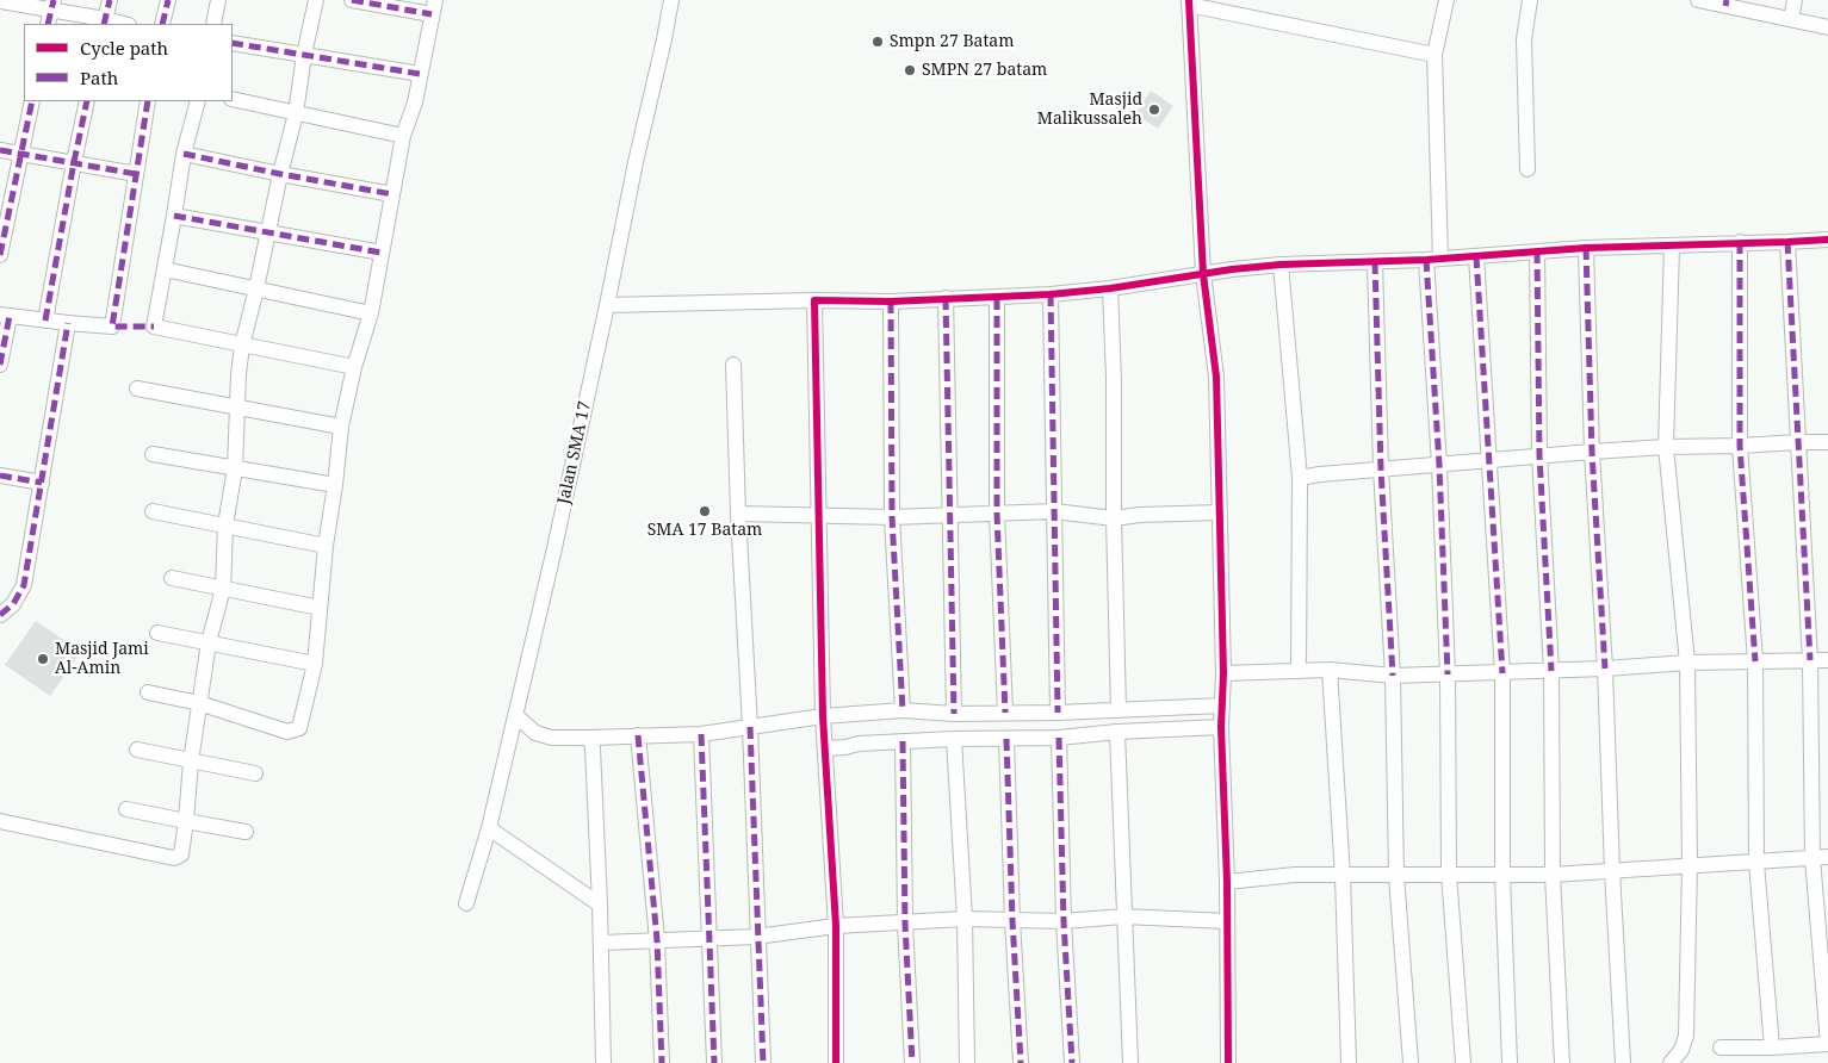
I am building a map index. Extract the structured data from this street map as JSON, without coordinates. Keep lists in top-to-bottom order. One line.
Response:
{"streets":{"street":["Jalan SMA 17"]},"places":["Smpn 27 Batam","SMPN 27 batam","Masjid Malikussaleh","SMA 17 Batam","Masjid Jami Al-Amin"],"legend":["Cycle path","Path"]}
